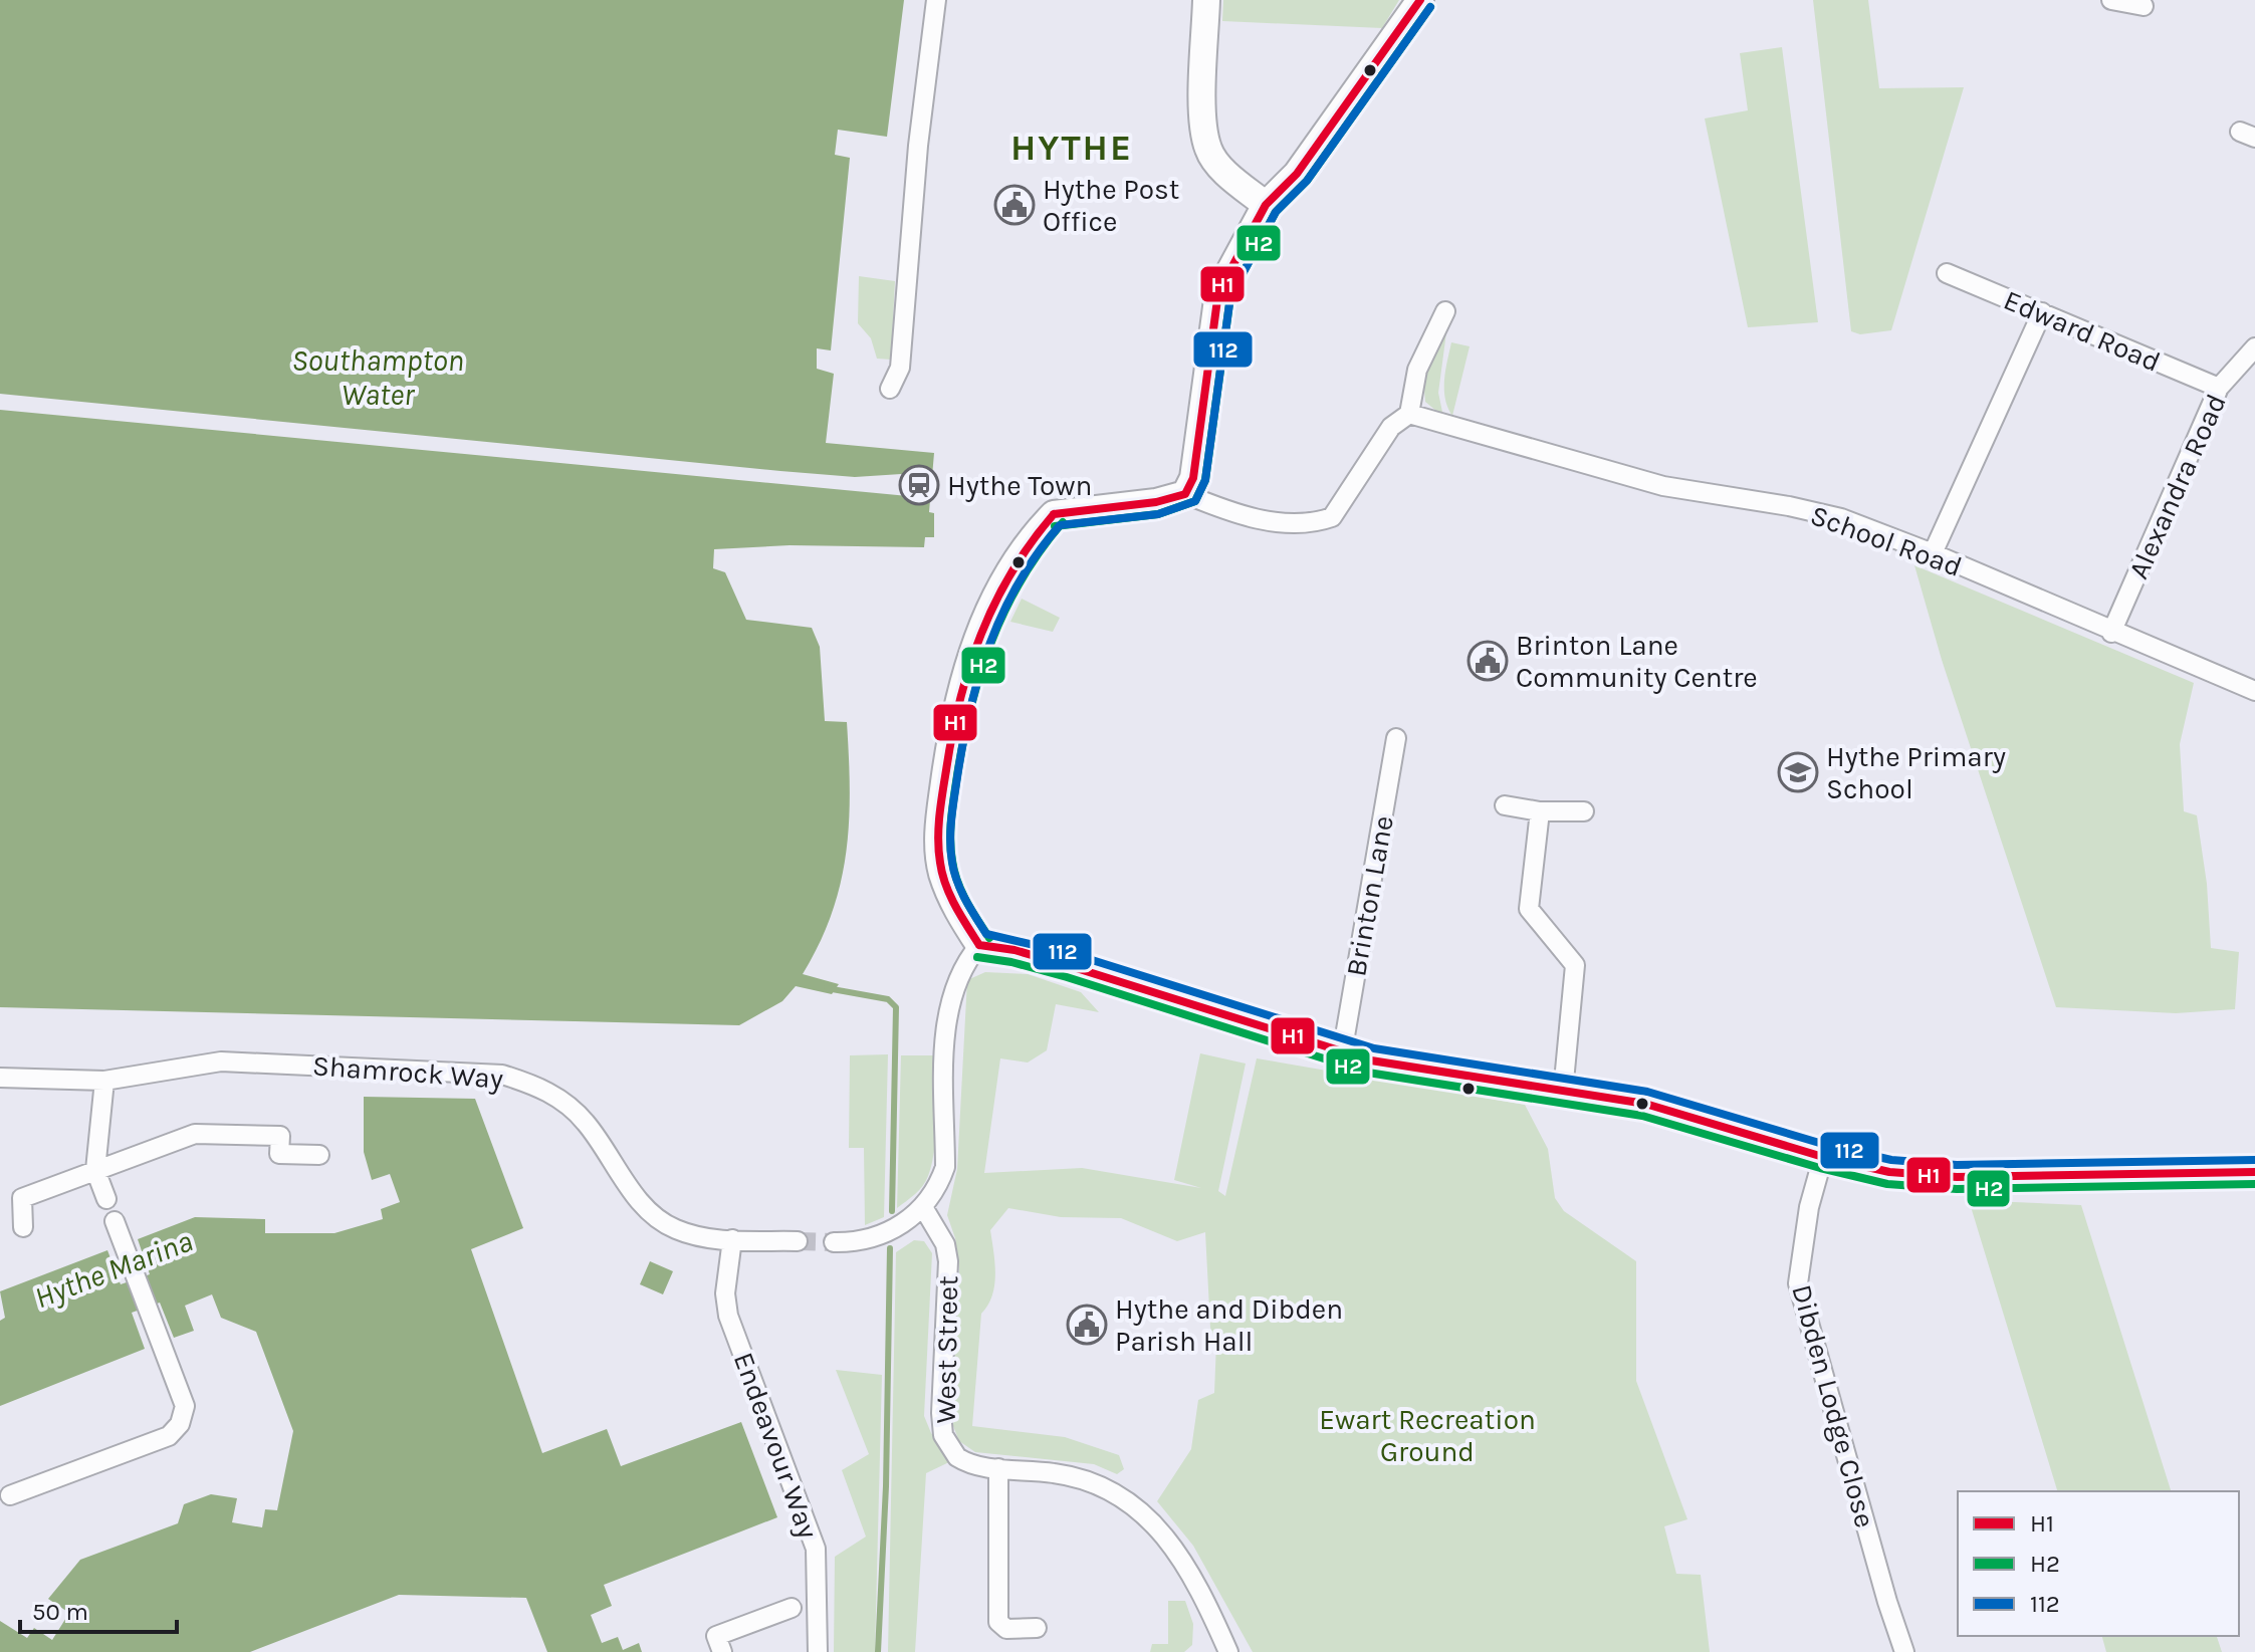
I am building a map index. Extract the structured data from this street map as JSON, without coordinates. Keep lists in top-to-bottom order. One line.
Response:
{"streets":{"street":["Edward Road","Alexandra Road","School Road","Brinton Lane","Shamrock Way","West Street","Dibden Lodge Close","Endeavour Way"]},"crossings":[["Edward Road","Alexandra Road"],["Alexandra Road","School Road"],["Shamrock Way","Endeavour Way"]],"districts":["HYTHE"],"water":["Southampton Water","Hythe Marina"],"parks":["Ewart Recreation Ground"],"places":{"public building":["Hythe Post Office","Brinton Lane Community Centre","Hythe and Dibden Parish Hall"],"station":["Hythe Town"],"school or university":["Hythe Primary School"]},"lines":["transit line H1","transit line H2","transit line 112"],"legend":["H1","H2","112"],"scale_bar":"50 m"}
